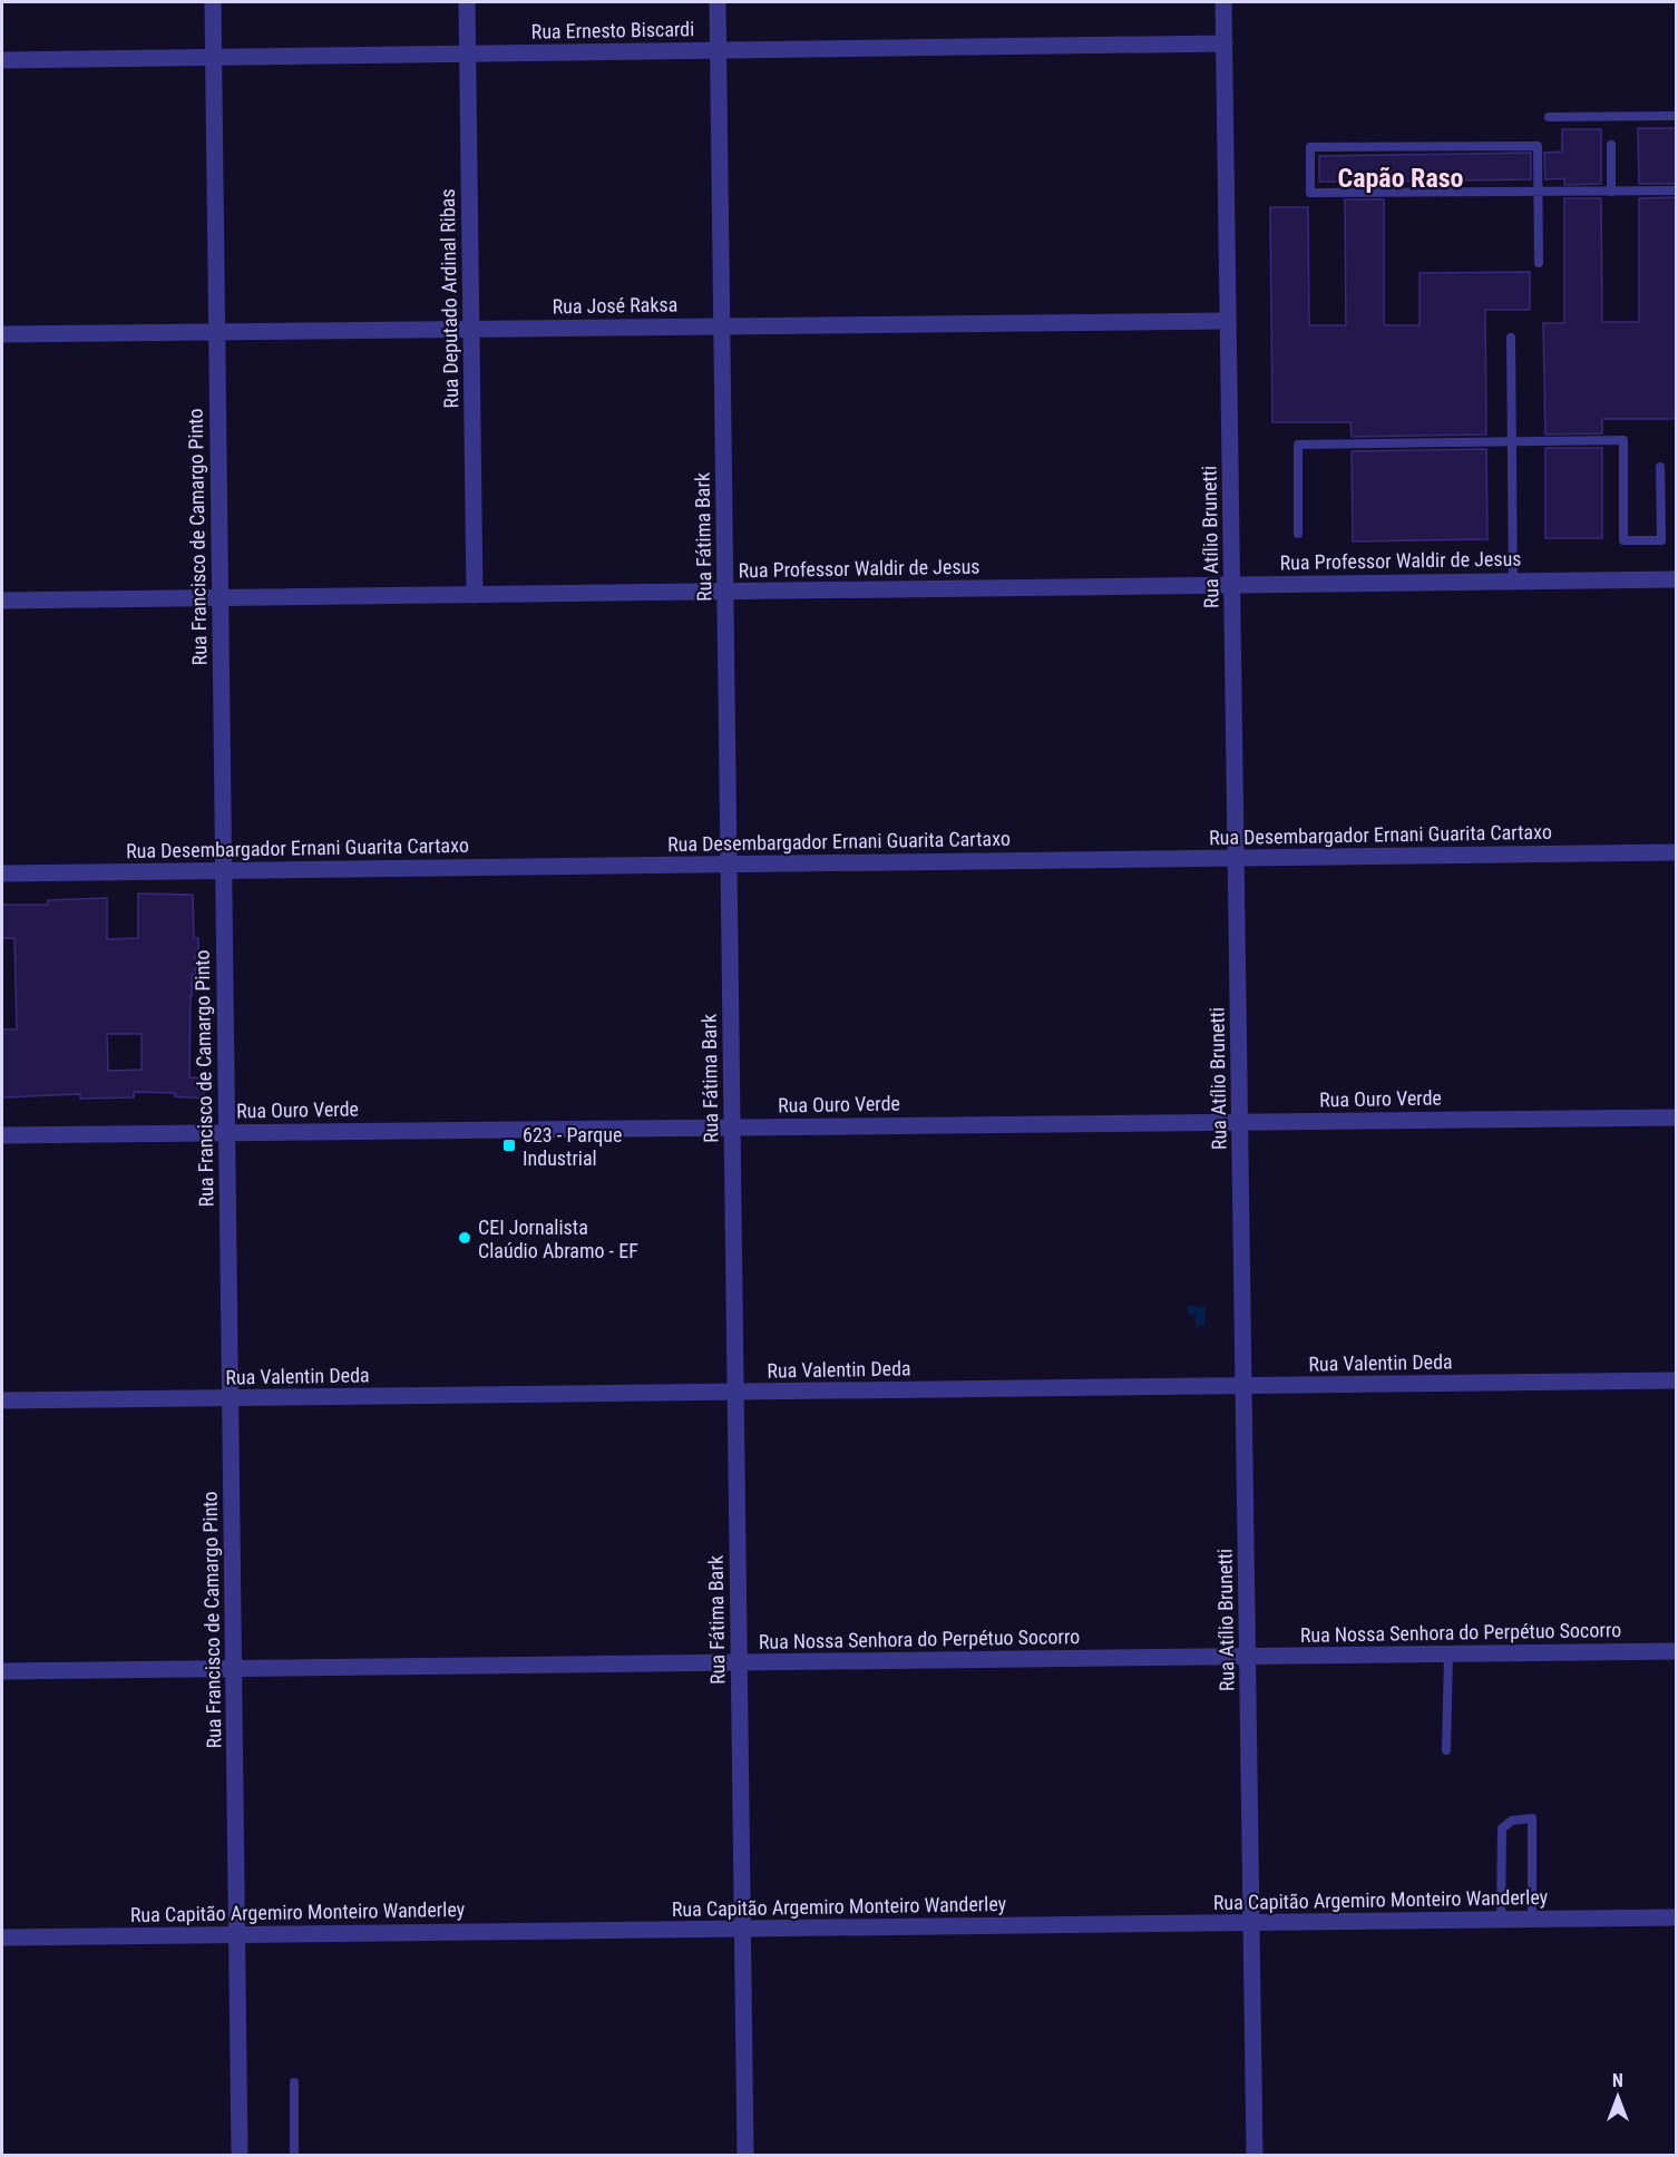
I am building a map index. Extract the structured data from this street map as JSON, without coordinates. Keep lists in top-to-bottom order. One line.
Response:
{"streets":{"street":["Rua Ernesto Biscardi","Rua Deputado Ardinal Ribas","Rua José Raksa","Rua Francisco de Camargo Pinto","Rua Fátima Bark","Rua Atílio Brunetti","Rua Professor Waldir de Jesus","Rua Desembargador Ernani Guarita Cartaxo","Rua Ouro Verde","Rua Valentin Deda","Rua Nossa Senhora do Perpétuo Socorro","Rua Capitão Argemiro Monteiro Wanderley"]},"crossings":[["Rua Ernesto Biscardi","Rua Deputado Ardinal Ribas"],["Rua Ernesto Biscardi","Rua Francisco de Camargo Pinto"],["Rua Ernesto Biscardi","Rua Fátima Bark"],["Rua Ernesto Biscardi","Rua Atílio Brunetti"],["Rua Deputado Ardinal Ribas","Rua José Raksa"],["Rua Deputado Ardinal Ribas","Rua Professor Waldir de Jesus"],["Rua José Raksa","Rua Francisco de Camargo Pinto"],["Rua José Raksa","Rua Fátima Bark"],["Rua José Raksa","Rua Atílio Brunetti"],["Rua Francisco de Camargo Pinto","Rua Professor Waldir de Jesus"],["Rua Francisco de Camargo Pinto","Rua Desembargador Ernani Guarita Cartaxo"],["Rua Francisco de Camargo Pinto","Rua Ouro Verde"],["Rua Francisco de Camargo Pinto","Rua Valentin Deda"],["Rua Francisco de Camargo Pinto","Rua Nossa Senhora do Perpétuo Socorro"],["Rua Francisco de Camargo Pinto","Rua Capitão Argemiro Monteiro Wanderley"],["Rua Fátima Bark","Rua Professor Waldir de Jesus"],["Rua Fátima Bark","Rua Desembargador Ernani Guarita Cartaxo"],["Rua Fátima Bark","Rua Ouro Verde"],["Rua Fátima Bark","Rua Valentin Deda"],["Rua Fátima Bark","Rua Nossa Senhora do Perpétuo Socorro"],["Rua Fátima Bark","Rua Capitão Argemiro Monteiro Wanderley"],["Rua Atílio Brunetti","Rua Professor Waldir de Jesus"],["Rua Atílio Brunetti","Rua Desembargador Ernani Guarita Cartaxo"],["Rua Atílio Brunetti","Rua Ouro Verde"],["Rua Atílio Brunetti","Rua Valentin Deda"],["Rua Atílio Brunetti","Rua Nossa Senhora do Perpétuo Socorro"],["Rua Atílio Brunetti","Rua Capitão Argemiro Monteiro Wanderley"]],"districts":["Capão Raso"],"places":{"transit":["623 - Parque Industrial"],"other":["CEI Jornalista Claúdio Abramo - EF"]},"north":"top"}
